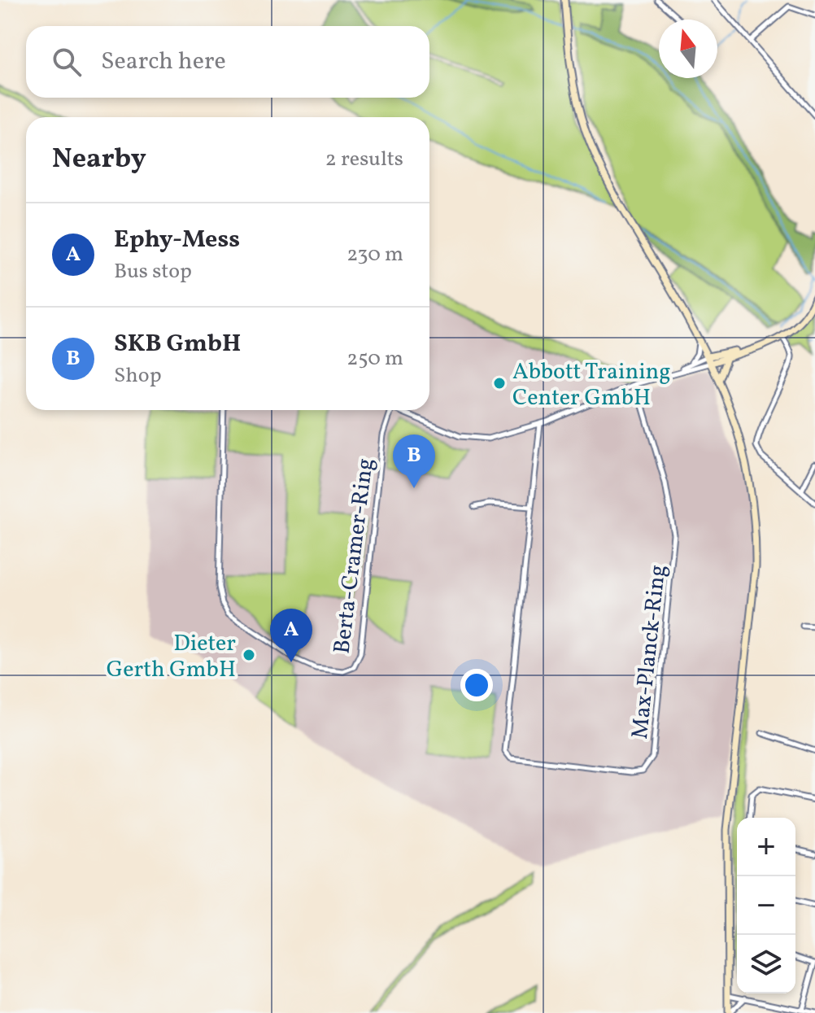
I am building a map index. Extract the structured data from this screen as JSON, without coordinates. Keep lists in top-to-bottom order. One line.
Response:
{"streets":{"street":["Berta-Cramer-Ring","Max-Planck-Ring"]},"places":["Abbott Training Center GmbH","Dieter Gerth GmbH"],"north":"top","page":{"search":"Search here","heading":["Nearby","2 results"],"list":[{"mark":"A","name":"Ephy-Mess","note":"Bus stop","value":"230 m"},{"mark":"B","name":"SKB GmbH","note":"Shop","value":"250 m"}],"pins":["B","A"],"map_buttons":["+","−"]}}
